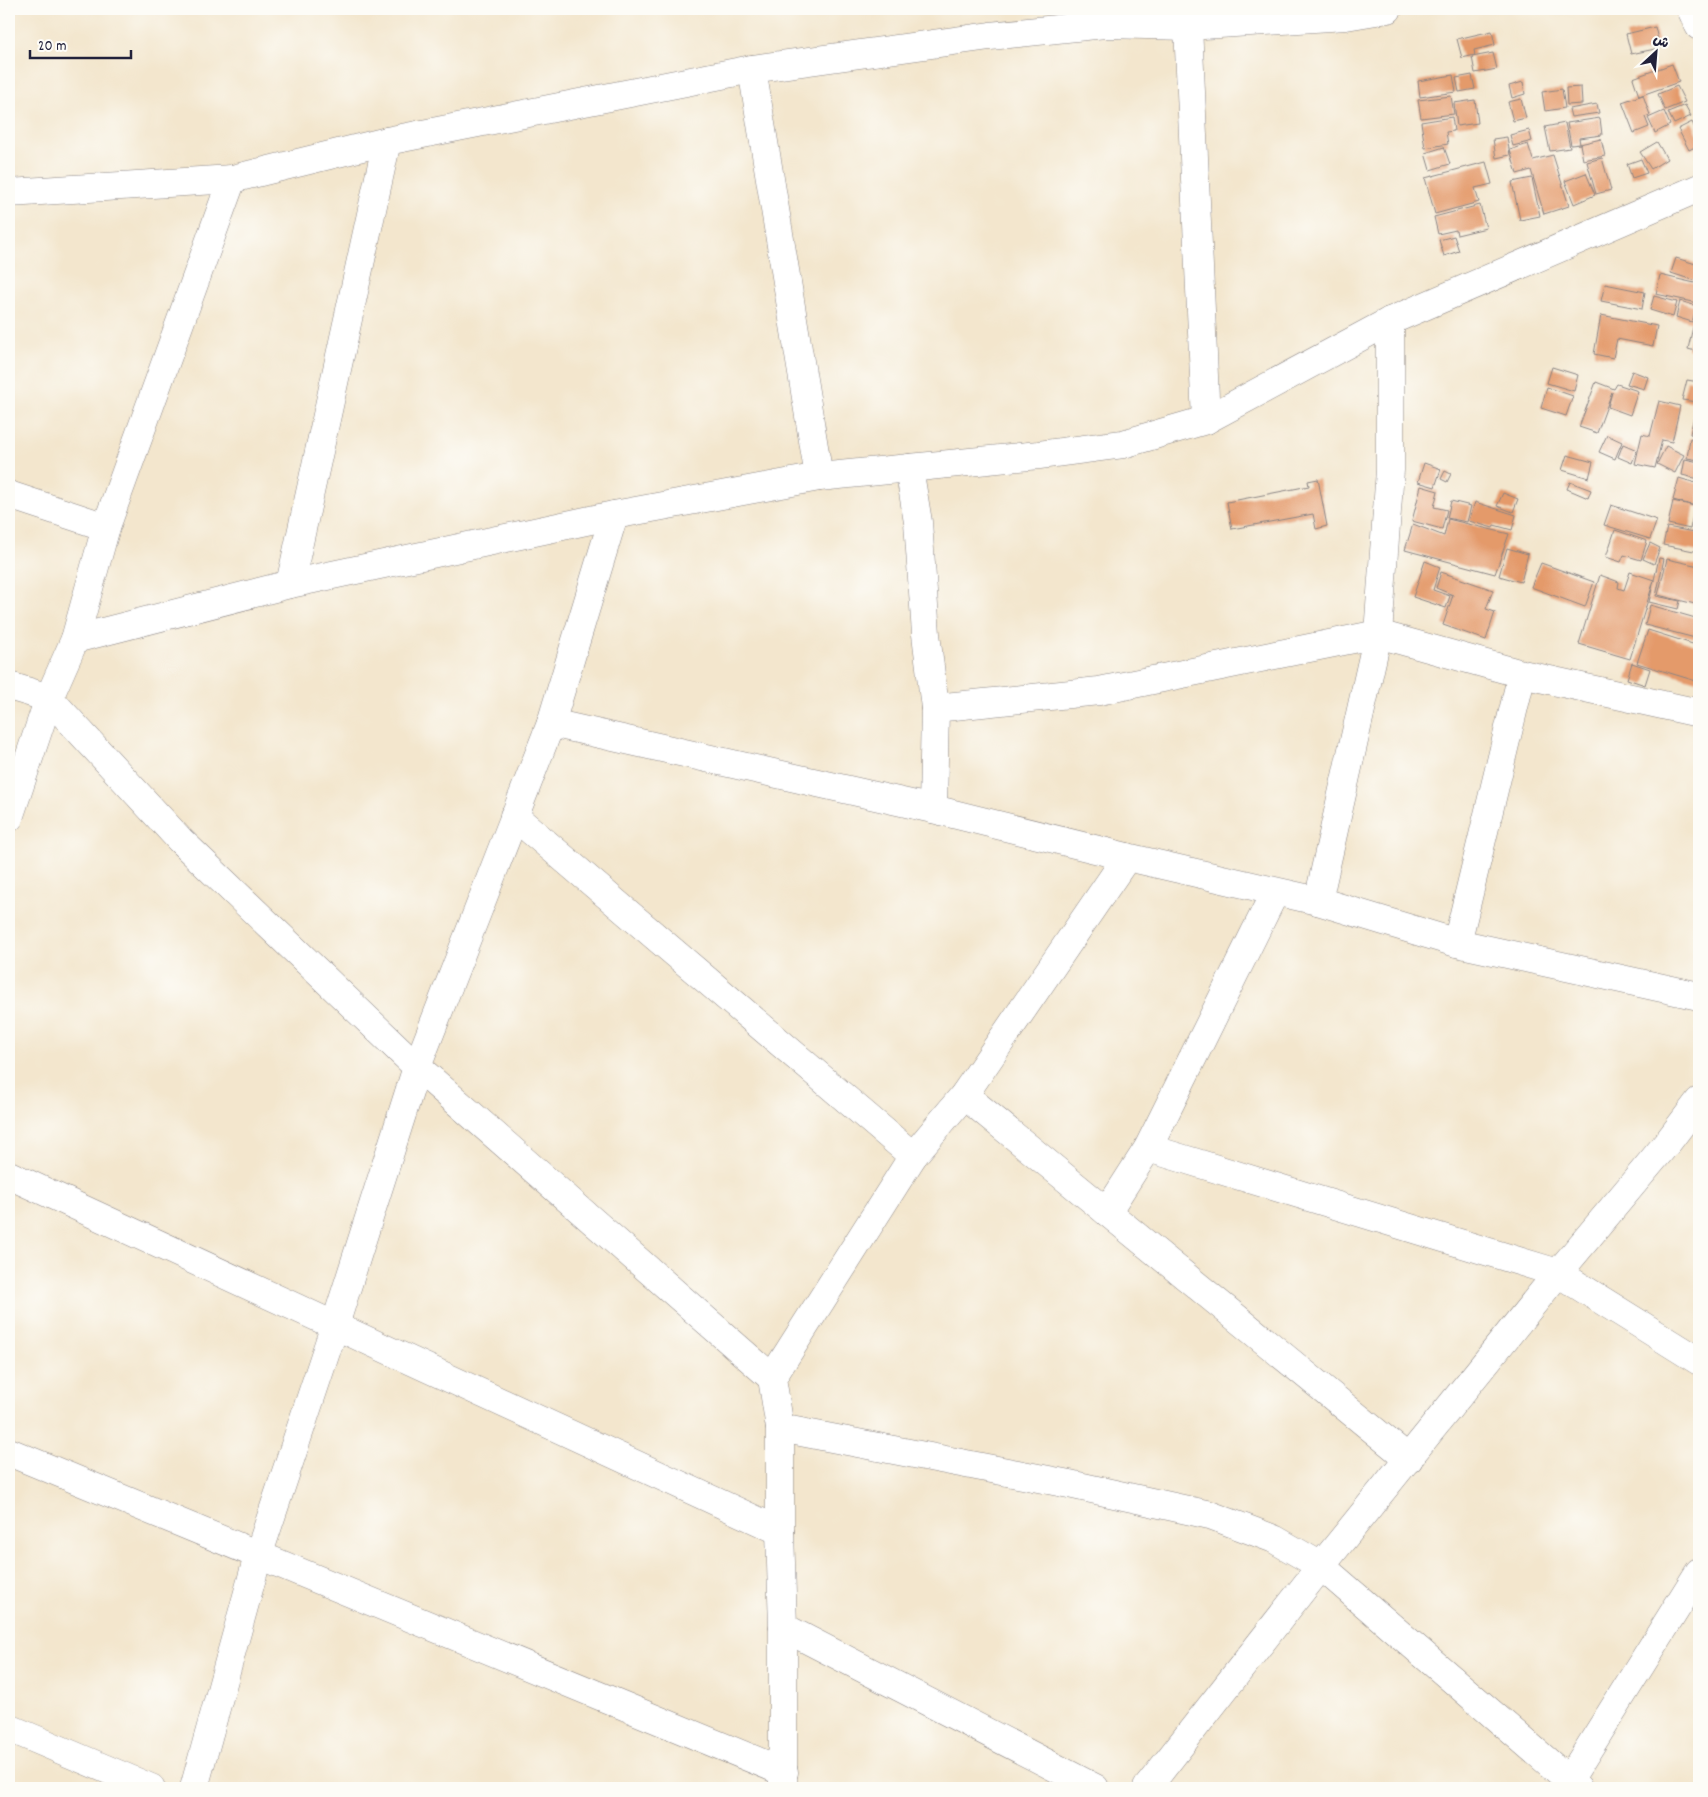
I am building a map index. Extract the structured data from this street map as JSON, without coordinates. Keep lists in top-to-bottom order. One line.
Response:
{"scale_bar":"20 m","north":"top right"}
